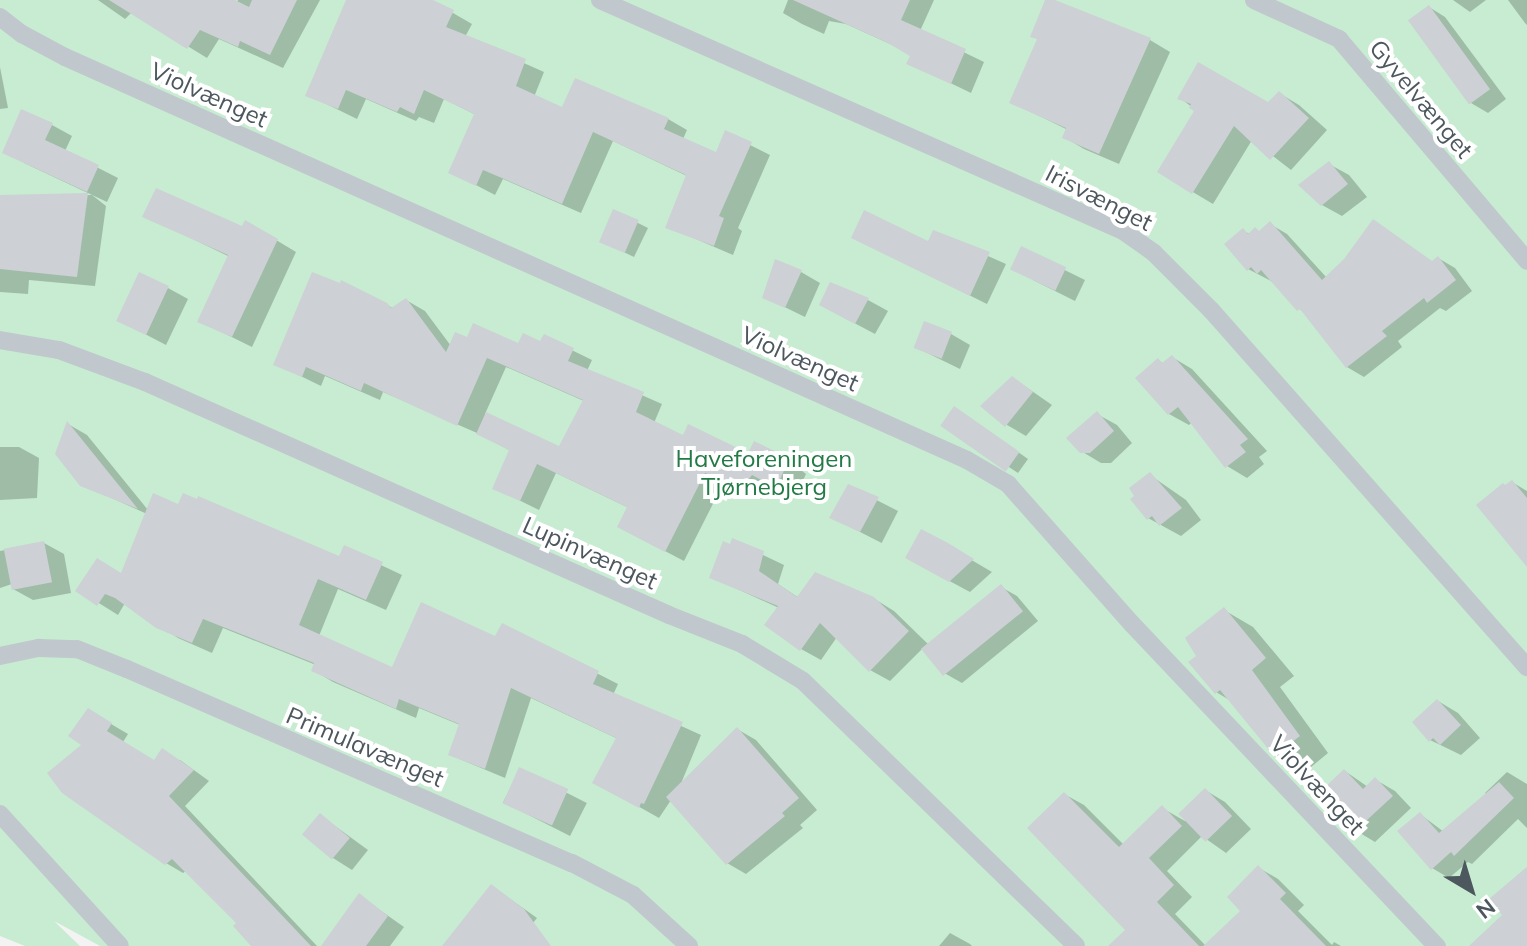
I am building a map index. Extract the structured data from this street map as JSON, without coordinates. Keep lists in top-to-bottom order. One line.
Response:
{"streets":{"lane":["Violvænget","Gyvelvænget","Irisvænget","Lupinvænget","Primulavænget"]},"parks":["Haveforeningen Tjørnebjerg"],"north":"bottom right"}
